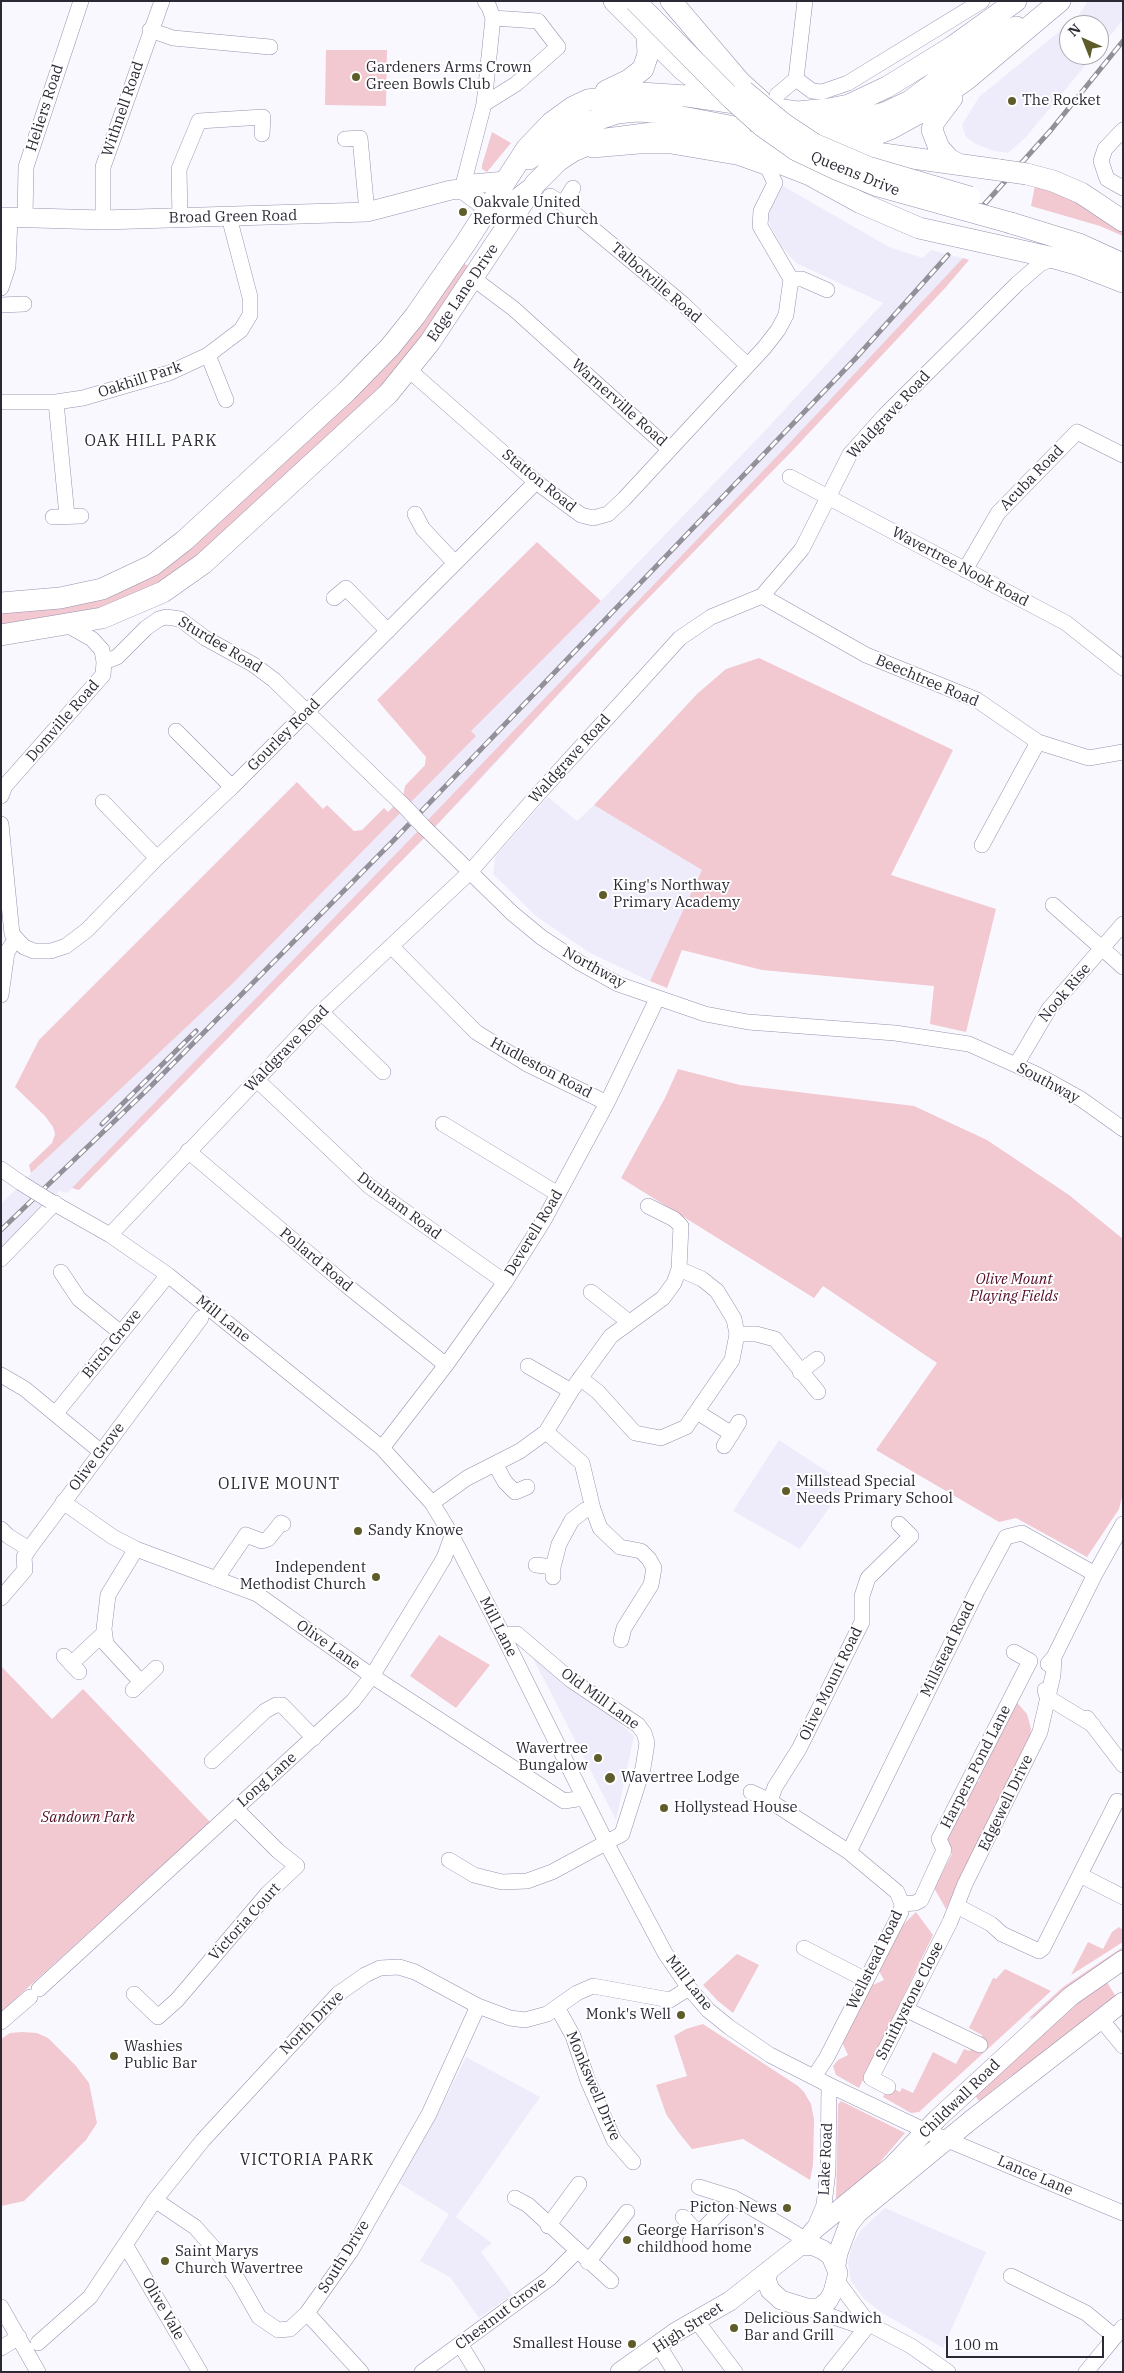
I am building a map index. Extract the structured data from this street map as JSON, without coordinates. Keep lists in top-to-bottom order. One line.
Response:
{"streets":{"highway":["Queens Drive","Edge Lane Drive"],"main road":["Broad Green Road","Childwall Road","High Street"],"street":["Heliers Road","Withnell Road","Talbotville Road","Oakhill Park","Warnerville Road","Waldgrave Road","Acuba Road","Statton Road","Wavertree Nook Road","Sturdee Road","Beechtree Road","Domville Road","Gourley Road","Northway","Nook Rise","Hudleston Road","Southway","Dunham Road","Deverell Road","Pollard Road","Mill Lane","Birch Grove","Olive Grove","Olive Lane","Millstead Road","Olive Mount Road","Old Mill Lane","Harpers Pond Lane","Long Lane","Edgewell Drive","Victoria Court","Wellstead Road","Smithystone Close","North Drive","Monkswell Drive","Lake Road","Lance Lane","South Drive","Olive Vale","Chestnut Grove"]},"crossings":[["Heliers Road","Broad Green Road"],["Withnell Road","Broad Green Road"],["Broad Green Road","Edge Lane Drive"],["Broad Green Road","Oakhill Park"],["Talbotville Road","Edge Lane Drive"],["Talbotville Road","Warnerville Road"],["Edge Lane Drive","Warnerville Road"],["Edge Lane Drive","Statton Road"],["Edge Lane Drive","Domville Road"],["Warnerville Road","Statton Road"],["Waldgrave Road","Wavertree Nook Road"],["Waldgrave Road","Beechtree Road"],["Waldgrave Road","Northway"],["Waldgrave Road","Hudleston Road"],["Waldgrave Road","Dunham Road"],["Waldgrave Road","Pollard Road"],["Waldgrave Road","Mill Lane"],["Acuba Road","Wavertree Nook Road"],["Statton Road","Gourley Road"],["Sturdee Road","Domville Road"],["Sturdee Road","Gourley Road"],["Sturdee Road","Northway"],["Gourley Road","Northway"],["Northway","Southway"],["Northway","Deverell Road"],["Nook Rise","Southway"],["Hudleston Road","Deverell Road"],["Dunham Road","Deverell Road"],["Deverell Road","Pollard Road"],["Deverell Road","Mill Lane"],["Mill Lane","Birch Grove"],["Mill Lane","Olive Lane"],["Mill Lane","Old Mill Lane"],["Mill Lane","Long Lane"],["Mill Lane","Wellstead Road"],["Mill Lane","North Drive"],["Mill Lane","Childwall Road"],["Mill Lane","Lake Road"],["Mill Lane","Lance Lane"],["Olive Grove","Olive Lane"],["Olive Lane","Long Lane"],["Millstead Road","Wellstead Road"],["Olive Mount Road","Wellstead Road"],["Harpers Pond Lane","Wellstead Road"],["Long Lane","Victoria Court"],["Edgewell Drive","Smithystone Close"],["North Drive","Monkswell Drive"],["North Drive","South Drive"],["North Drive","Olive Vale"],["Childwall Road","Lake Road"],["Childwall Road","Lance Lane"],["Childwall Road","High Street"],["Lake Road","High Street"]],"districts":["OAK HILL PARK","OLIVE MOUNT","VICTORIA PARK"],"parks":["Olive Mount Playing Fields","Sandown Park"],"places":["Gardeners Arms Crown Green Bowls Club","The Rocket","Oakvale United Reformed Church","King's Northway Primary Academy","Millstead Special Needs Primary School","Sandy Knowe","Independent Methodist Church","Wavertree Bungalow","Wavertree Lodge","Hollystead House","Monk's Well","Washies Public Bar","Picton News","George Harrison's childhood home","Saint Marys Church Wavertree","Delicious Sandwich Bar and Grill","Smallest House"],"scale_bar":"100 m","north":"top left"}
